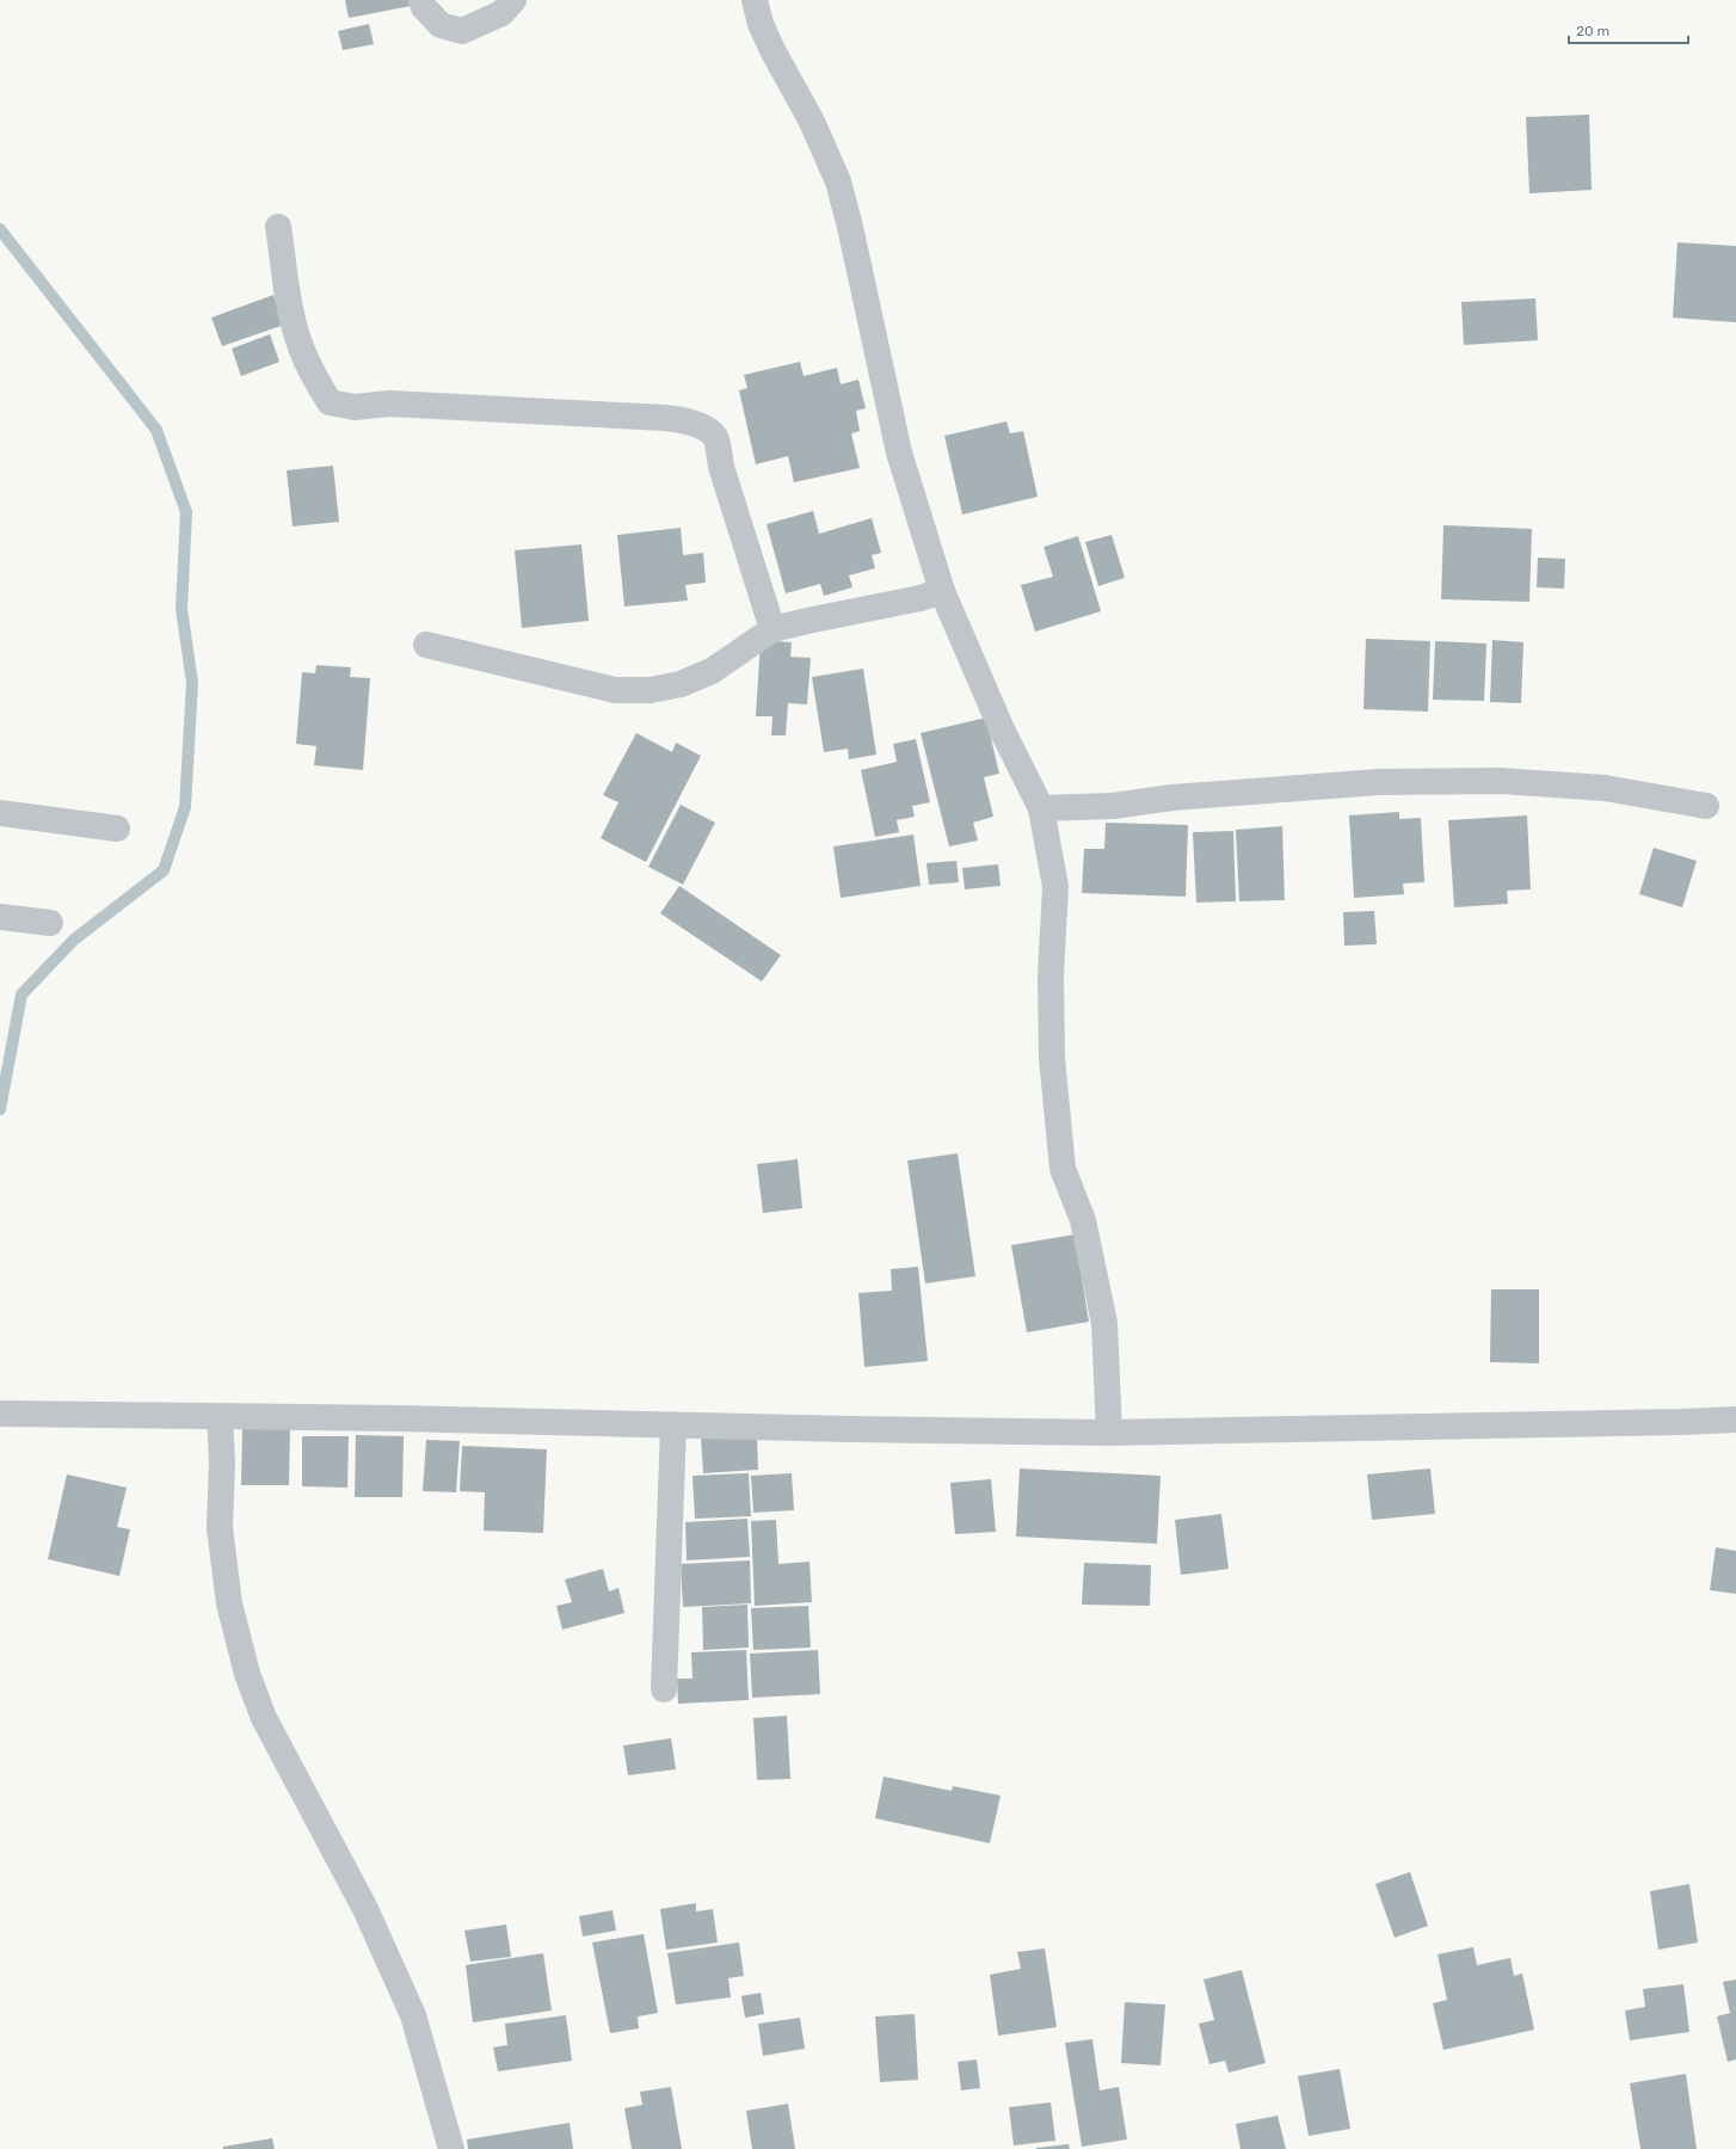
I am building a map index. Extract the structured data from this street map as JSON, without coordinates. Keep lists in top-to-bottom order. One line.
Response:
{"scale_bar":"20 m"}
